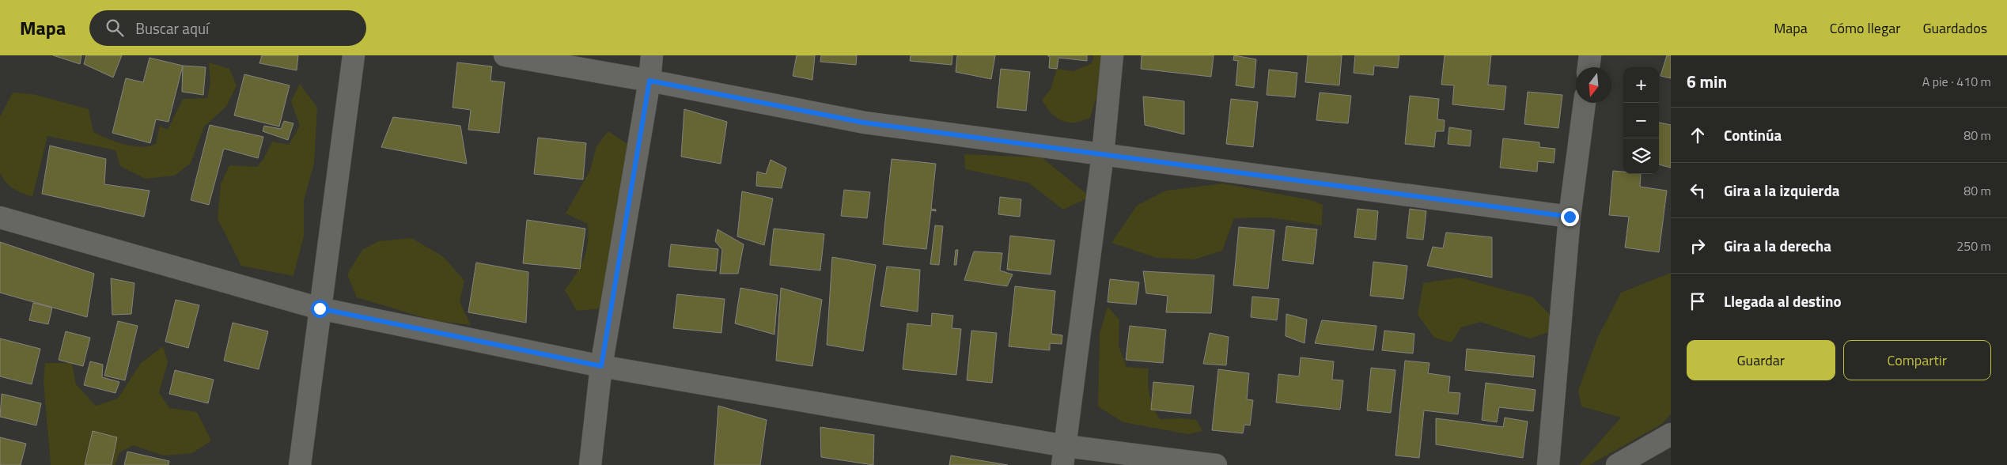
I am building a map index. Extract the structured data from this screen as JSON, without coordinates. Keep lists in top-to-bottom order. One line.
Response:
{"north":"bottom","page":{"header":"Mapa","search":"Buscar aquí","nav":["Mapa","Cómo llegar","Guardados"],"heading":["6 min","A pie · 410 m"],"map_buttons":["+","−"],"list":[["Continúa","80 m"],["Gira a la izquierda","80 m"],["Gira a la derecha","250 m"],"Llegada al destino"],"buttons":["Guardar","Compartir"]}}
